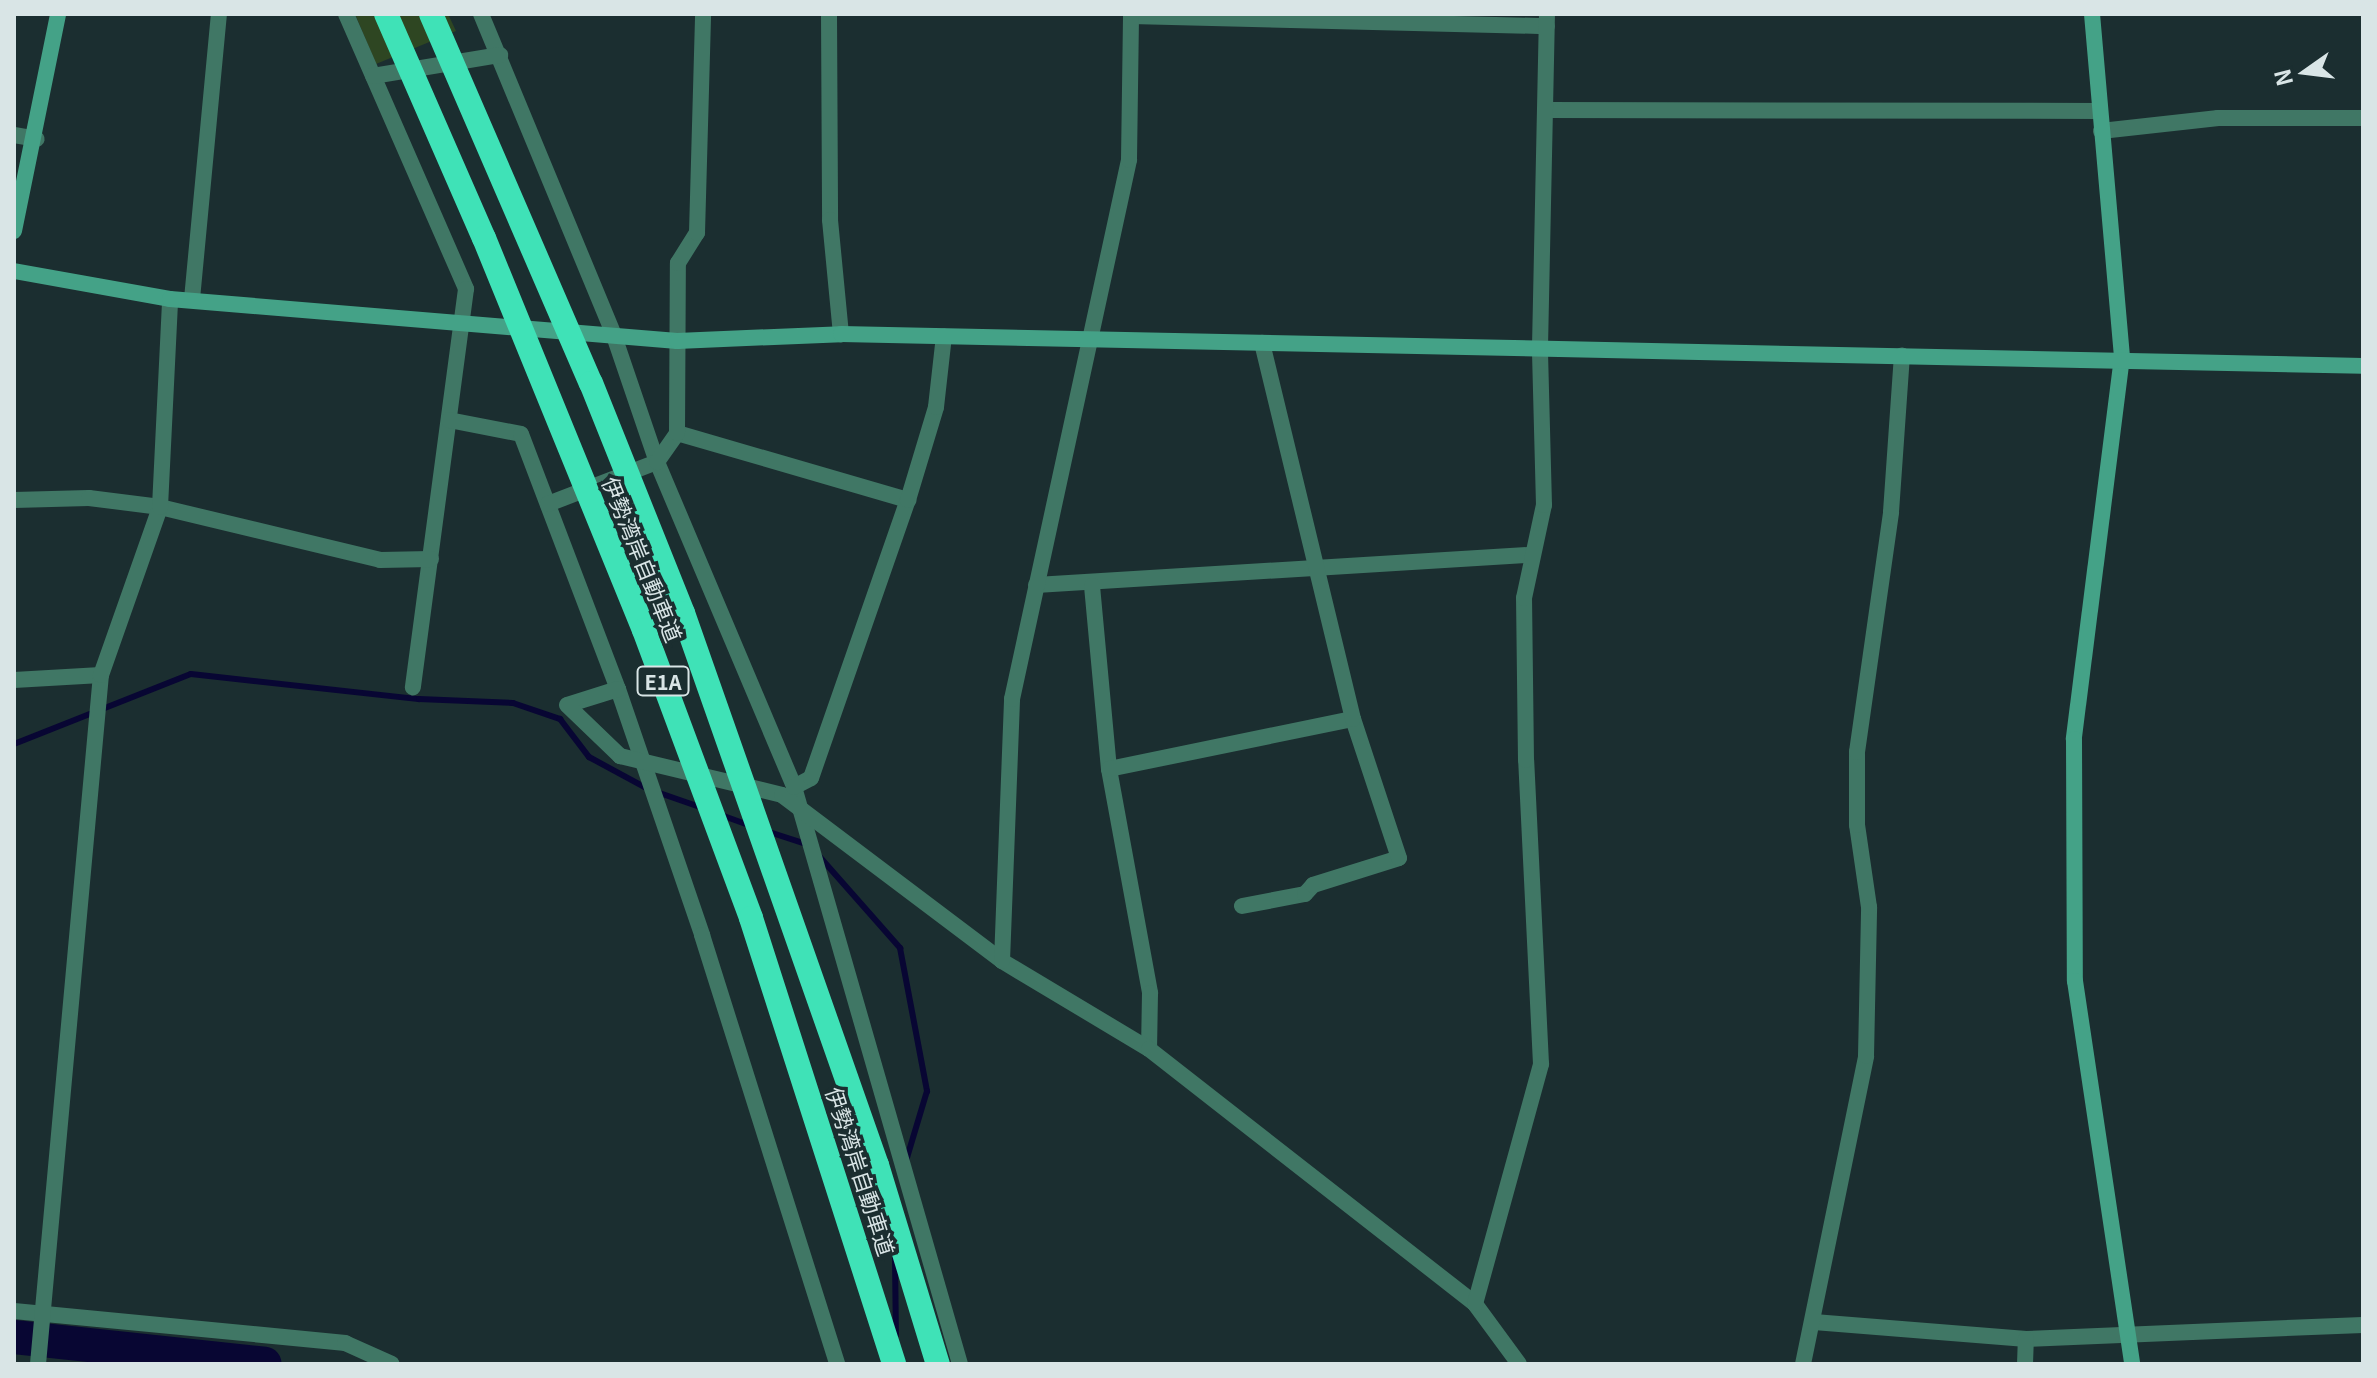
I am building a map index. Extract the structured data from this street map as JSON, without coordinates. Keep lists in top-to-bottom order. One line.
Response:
{"streets":{"highway":["伊勢湾岸自動車道","E1A"]},"north":"left"}
